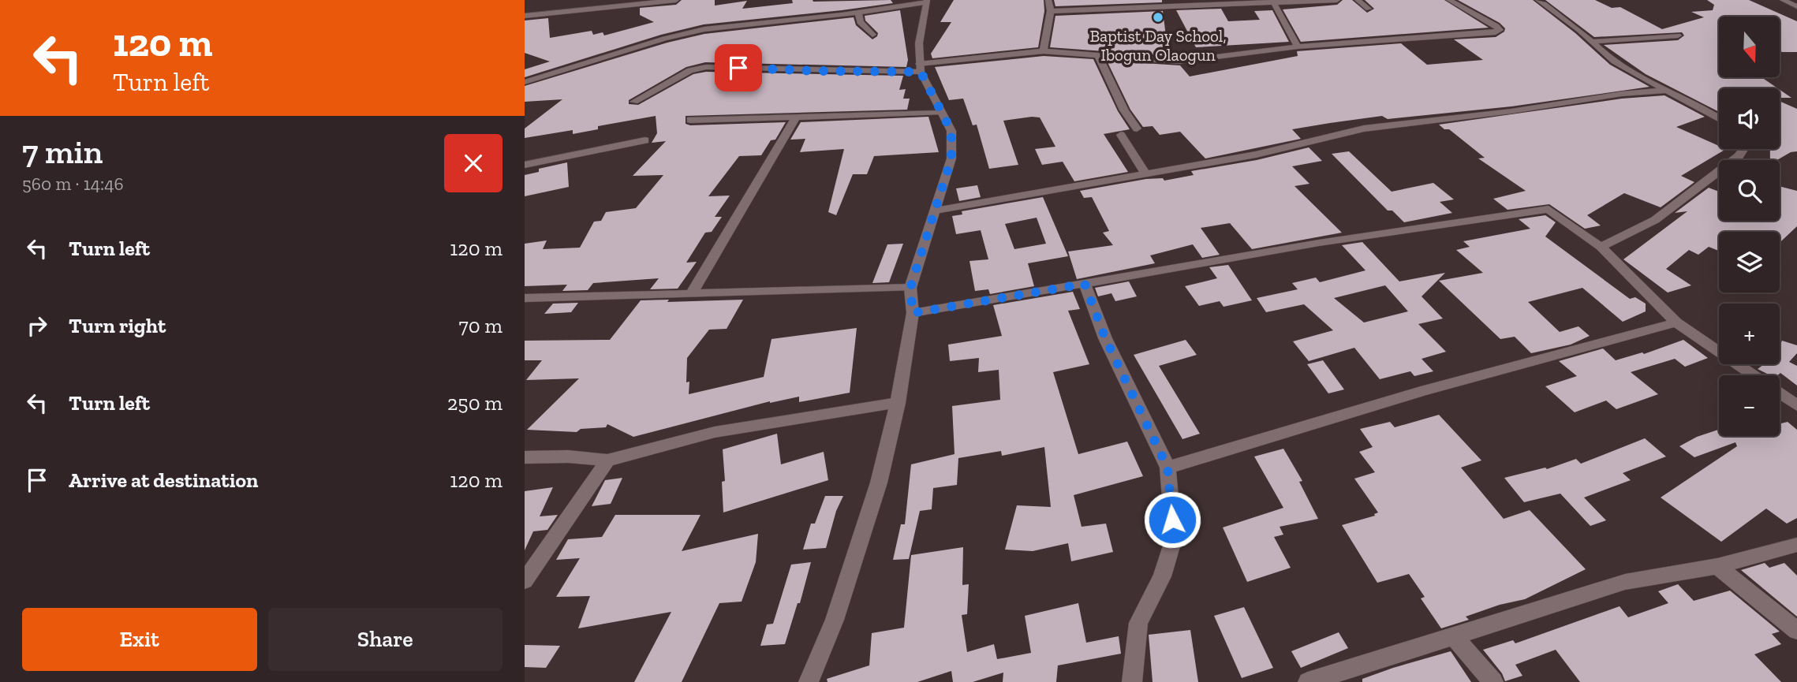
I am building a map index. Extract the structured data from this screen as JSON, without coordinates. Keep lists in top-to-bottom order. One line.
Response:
{"places":["Baptist Day School, Ibogun Olaogun"],"north":"bottom","page":{"turn":["120 m","Turn left"],"map_buttons":["+","−"],"heading":["7 min","560 m · 14:46"],"list":[{"name":"Turn left","value":"120 m"},{"name":"Turn right","value":"70 m"},{"name":"Turn left","value":"250 m"},{"name":"Arrive at destination","value":"120 m"}],"buttons":["Exit","Share"]}}
